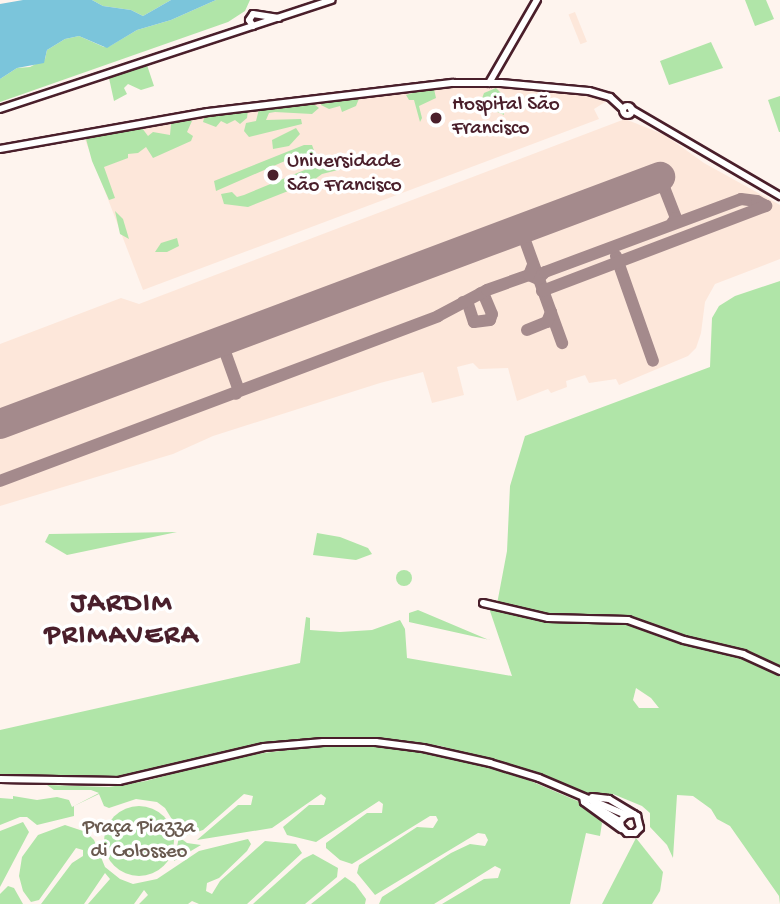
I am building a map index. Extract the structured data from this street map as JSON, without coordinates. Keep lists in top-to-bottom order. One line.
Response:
{"districts":["JARDIM PRIMAVERA"],"parks":["Praça Piazza di Colosseo"],"places":["Hospital São Francisco","Universidade São Francisco"]}
